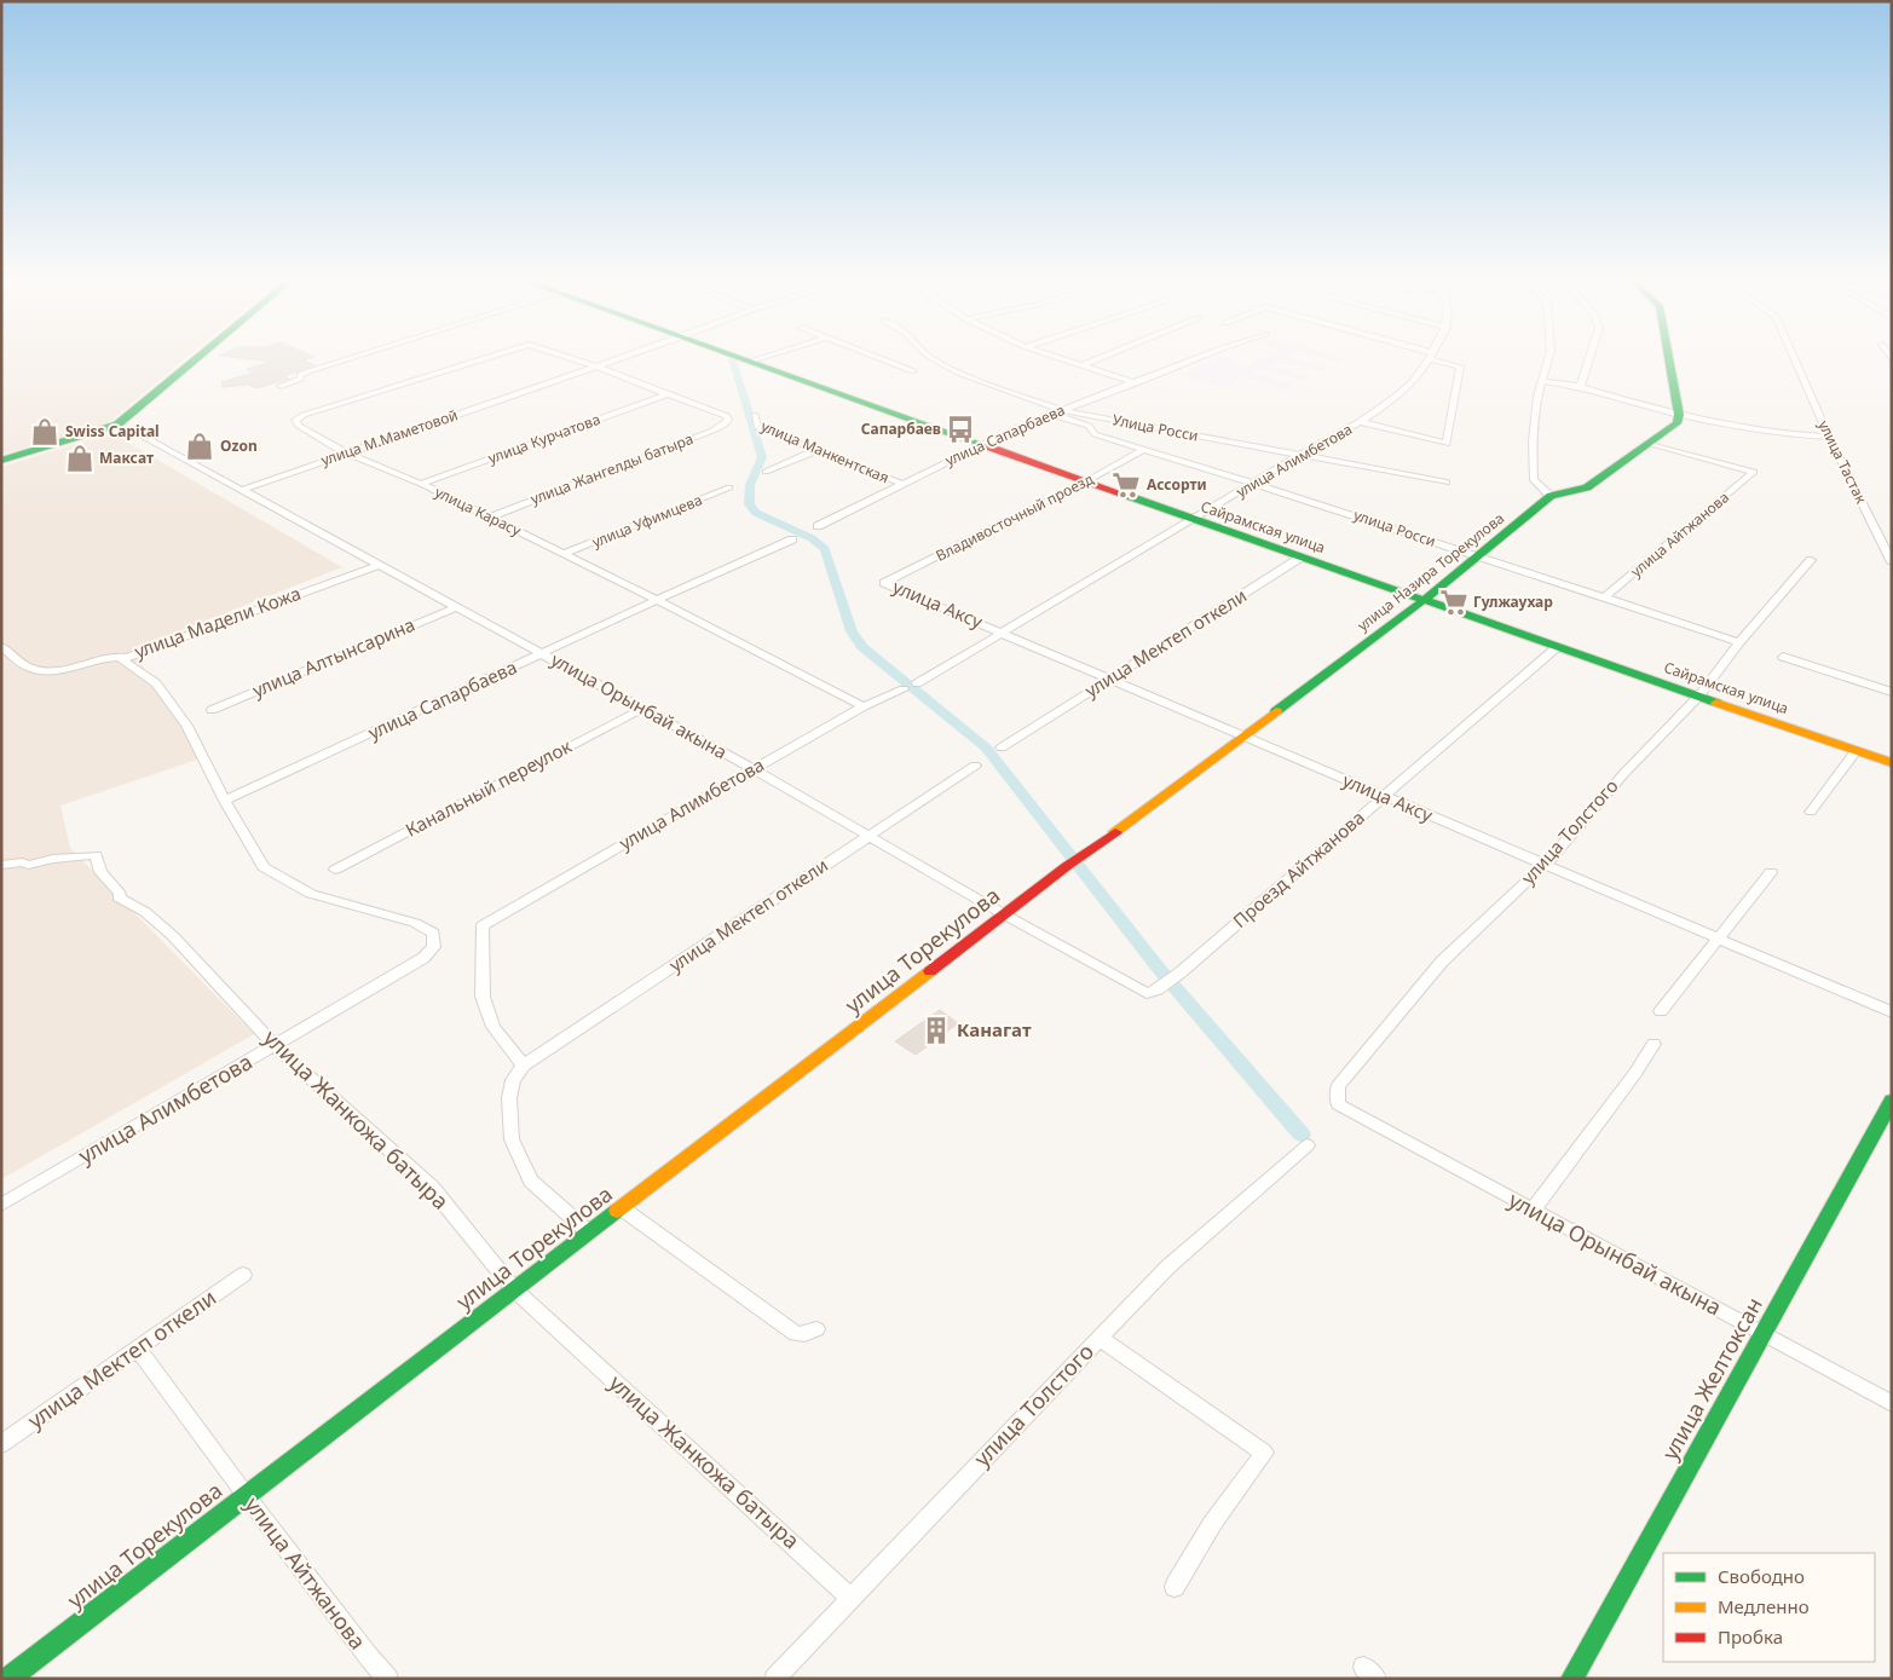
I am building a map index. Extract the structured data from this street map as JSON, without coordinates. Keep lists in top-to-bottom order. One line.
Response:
{"streets":{"main road":["Сайрамская улица","улица Назира Торекулова","улица Торекулова","улица Желтоксан"],"street":["Улица Росси","улица Сапарбаева","улица М.Маметовой","улица Курчатова","улица Манкентская","улица Алимбетова","улица Тастак","улица Жангелды батыра","улица Карасу","Владивосточный проезд","улица Уфимцева","улица Росси","улица Айтжанова","улица Аксу","улица Мадели Кожа","улица Мектеп откели","улица Алтынсарина","улица Орынбай акына","Канальный переулок","улица Толстого","Проезд Айтжанова","улица Жанкожа батыра"]},"crossings":[["Улица Росси","улица Сапарбаева"],["Улица Росси","улица Алимбетова"],["улица Сапарбаева","улица Манкентская"],["улица Сапарбаева","улица Карасу"],["улица Сапарбаева","Сайрамская улица"],["улица Сапарбаева","улица Росси"],["улица Сапарбаева","улица Мадели Кожа"],["улица Сапарбаева","улица Орынбай акына"],["улица М.Маметовой","улица Карасу"],["улица М.Маметовой","улица Орынбай акына"],["улица Курчатова","улица Жангелды батыра"],["улица Курчатова","улица Карасу"],["улица Алимбетова","улица Карасу"],["улица Алимбетова","Сайрамская улица"],["улица Алимбетова","улица Росси"],["улица Алимбетова","улица Аксу"],["улица Алимбетова","улица Мадели Кожа"],["улица Алимбетова","улица Мектеп откели"],["улица Алимбетова","улица Орынбай акына"],["улица Алимбетова","улица Жанкожа батыра"],["улица Жангелды батыра","улица Карасу"],["улица Карасу","улица Уфимцева"],["Владивосточный проезд","Сайрамская улица"],["Владивосточный проезд","улица Росси"],["Владивосточный проезд","улица Аксу"],["Сайрамская улица","улица Назира Торекулова"],["Сайрамская улица","улица Мектеп откели"],["Сайрамская улица","улица Толстого"],["Сайрамская улица","Проезд Айтжанова"],["улица Росси","улица Айтжанова"],["улица Росси","улица Назира Торекулова"],["улица Росси","улица Толстого"],["улица Айтжанова","улица Мектеп откели"],["улица Айтжанова","улица Торекулова"],["улица Назира Торекулова","улица Аксу"],["улица Назира Торекулова","улица Торекулова"],["улица Аксу","улица Мектеп откели"],["улица Аксу","улица Толстого"],["улица Аксу","Проезд Айтжанова"],["улица Мадели Кожа","улица Орынбай акына"],["улица Мектеп откели","улица Орынбай акына"],["улица Алтынсарина","улица Орынбай акына"],["улица Орынбай акына","Канальный переулок"],["улица Орынбай акына","улица Толстого"],["улица Орынбай акына","Проезд Айтжанова"],["улица Орынбай акына","улица Торекулова"],["улица Орынбай акына","улица Желтоксан"],["улица Толстого","улица Жанкожа батыра"],["улица Торекулова","улица Жанкожа батыра"]],"places":{"bus stop":["Сапарбаев"],"shop":["Swiss Capital","Ozon","Максат"],"supermarket":["Ассорти","Гулжаухар"],"building":["Канагат"]},"legend":["Свободно","Медленно","Пробка"]}
